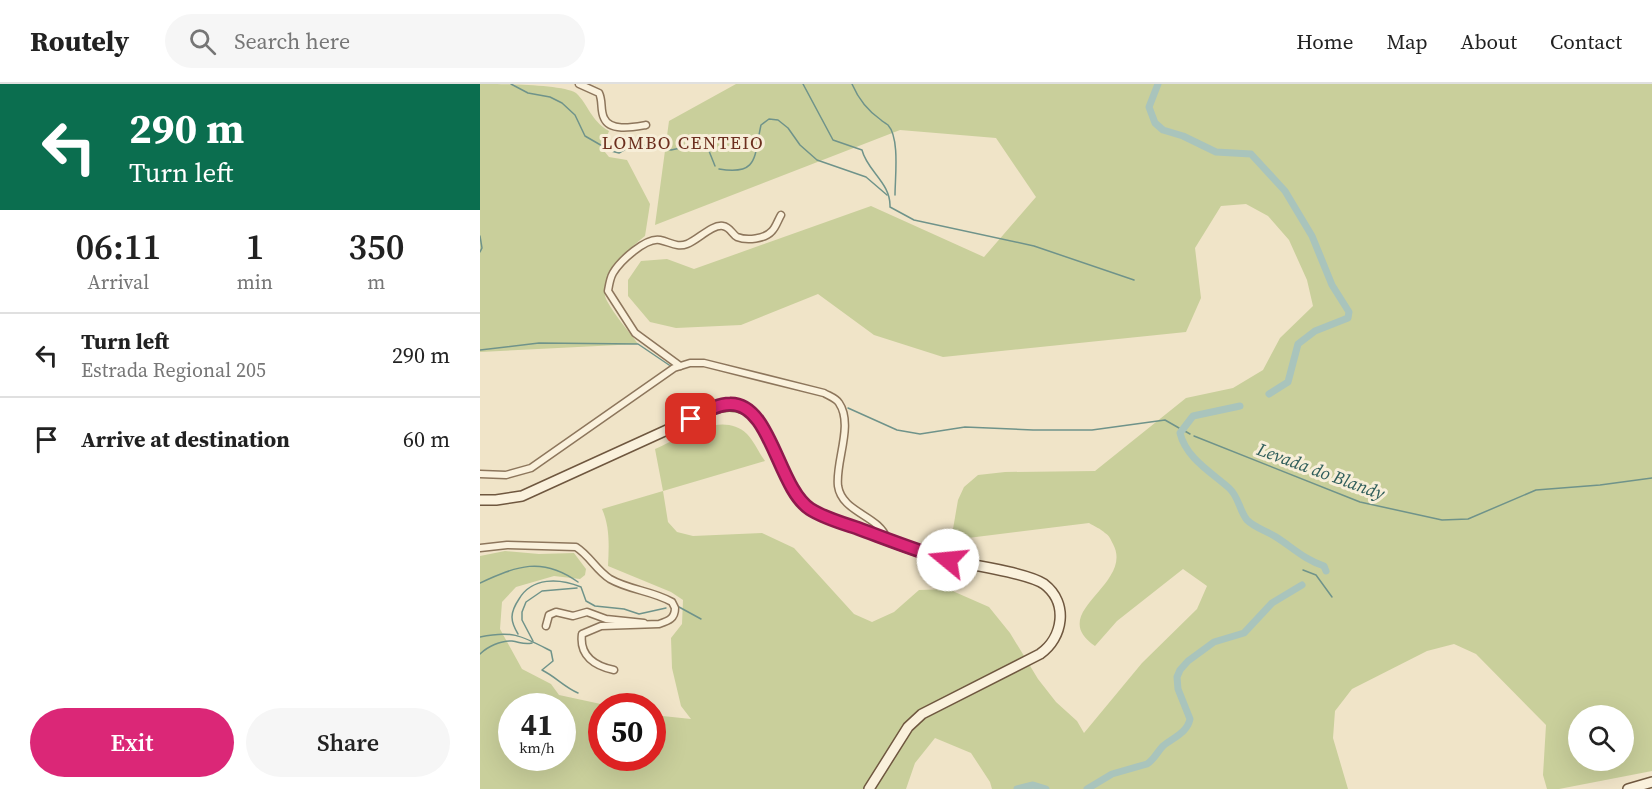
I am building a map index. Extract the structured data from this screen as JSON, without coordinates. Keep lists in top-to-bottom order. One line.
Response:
{"districts":["LOMBO CENTEIO"],"water":["Levada do Blandy"],"page":{"header":"Routely","search":"Search here","nav":["Home","Map","About","Contact"],"turn":["290 m","Turn left"],"eta":["06:11","Arrival","1","min","350","m"],"list":[{"name":"Turn left","note":"Estrada Regional 205","value":"290 m"},{"name":"Arrive at destination","value":"60 m"}],"speed":"41 km/h","limit":"50","buttons":["Exit","Share"]}}
